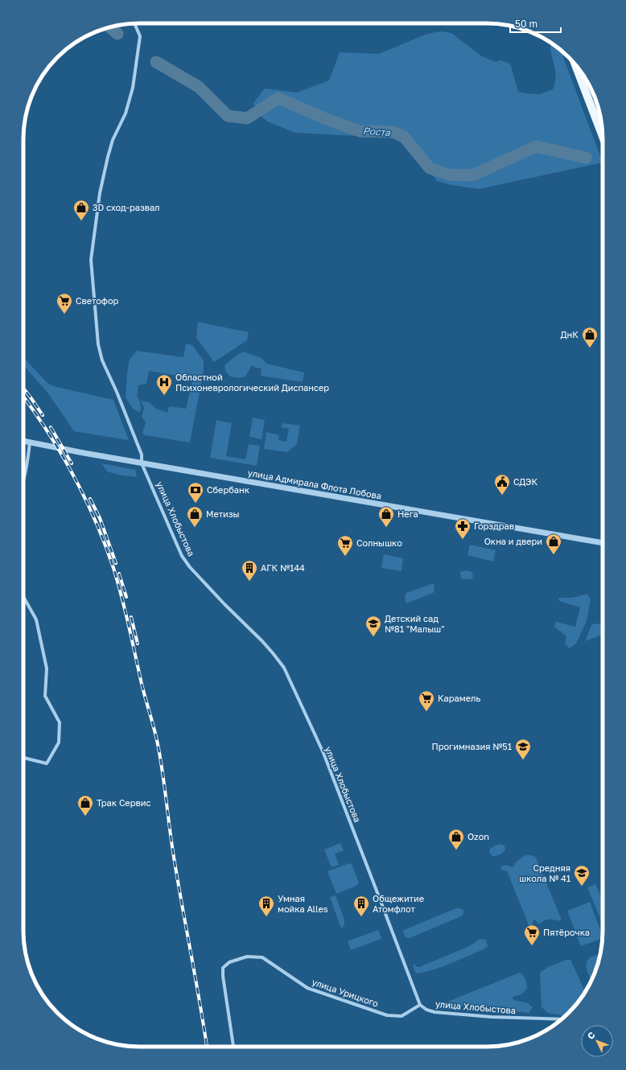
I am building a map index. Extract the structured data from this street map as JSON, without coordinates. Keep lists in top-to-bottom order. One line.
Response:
{"streets":{"street":["улица Адмирала Флота Лобова","улица Хлобыстова","улица Урицкого"]},"crossings":[["улица Адмирала Флота Лобова","улица Хлобыстова"],["улица Хлобыстова","улица Урицкого"]],"water":["Роста"],"places":{"shop":["3D сход-развал","ДнК","Метизы","Нега","Окна и двери","Трак Сервис","Ozon"],"supermarket":["Светофор","Солнышко","Карамель","Пятёрочка"],"hospital":["Областной Психоневрологический Диспансер"],"public building":["СДЭК"],"bank":["Сбербанк"],"pharmacy":["Горздрав"],"building":["АГК №144","Умная мойка Alles","Общежитие Атомфлот"],"school or university":["Детский сад №81 \"Малыш\"","Прогимназия №51","Средняя школа № 41"]},"scale_bar":"50 m","north":"top left"}
